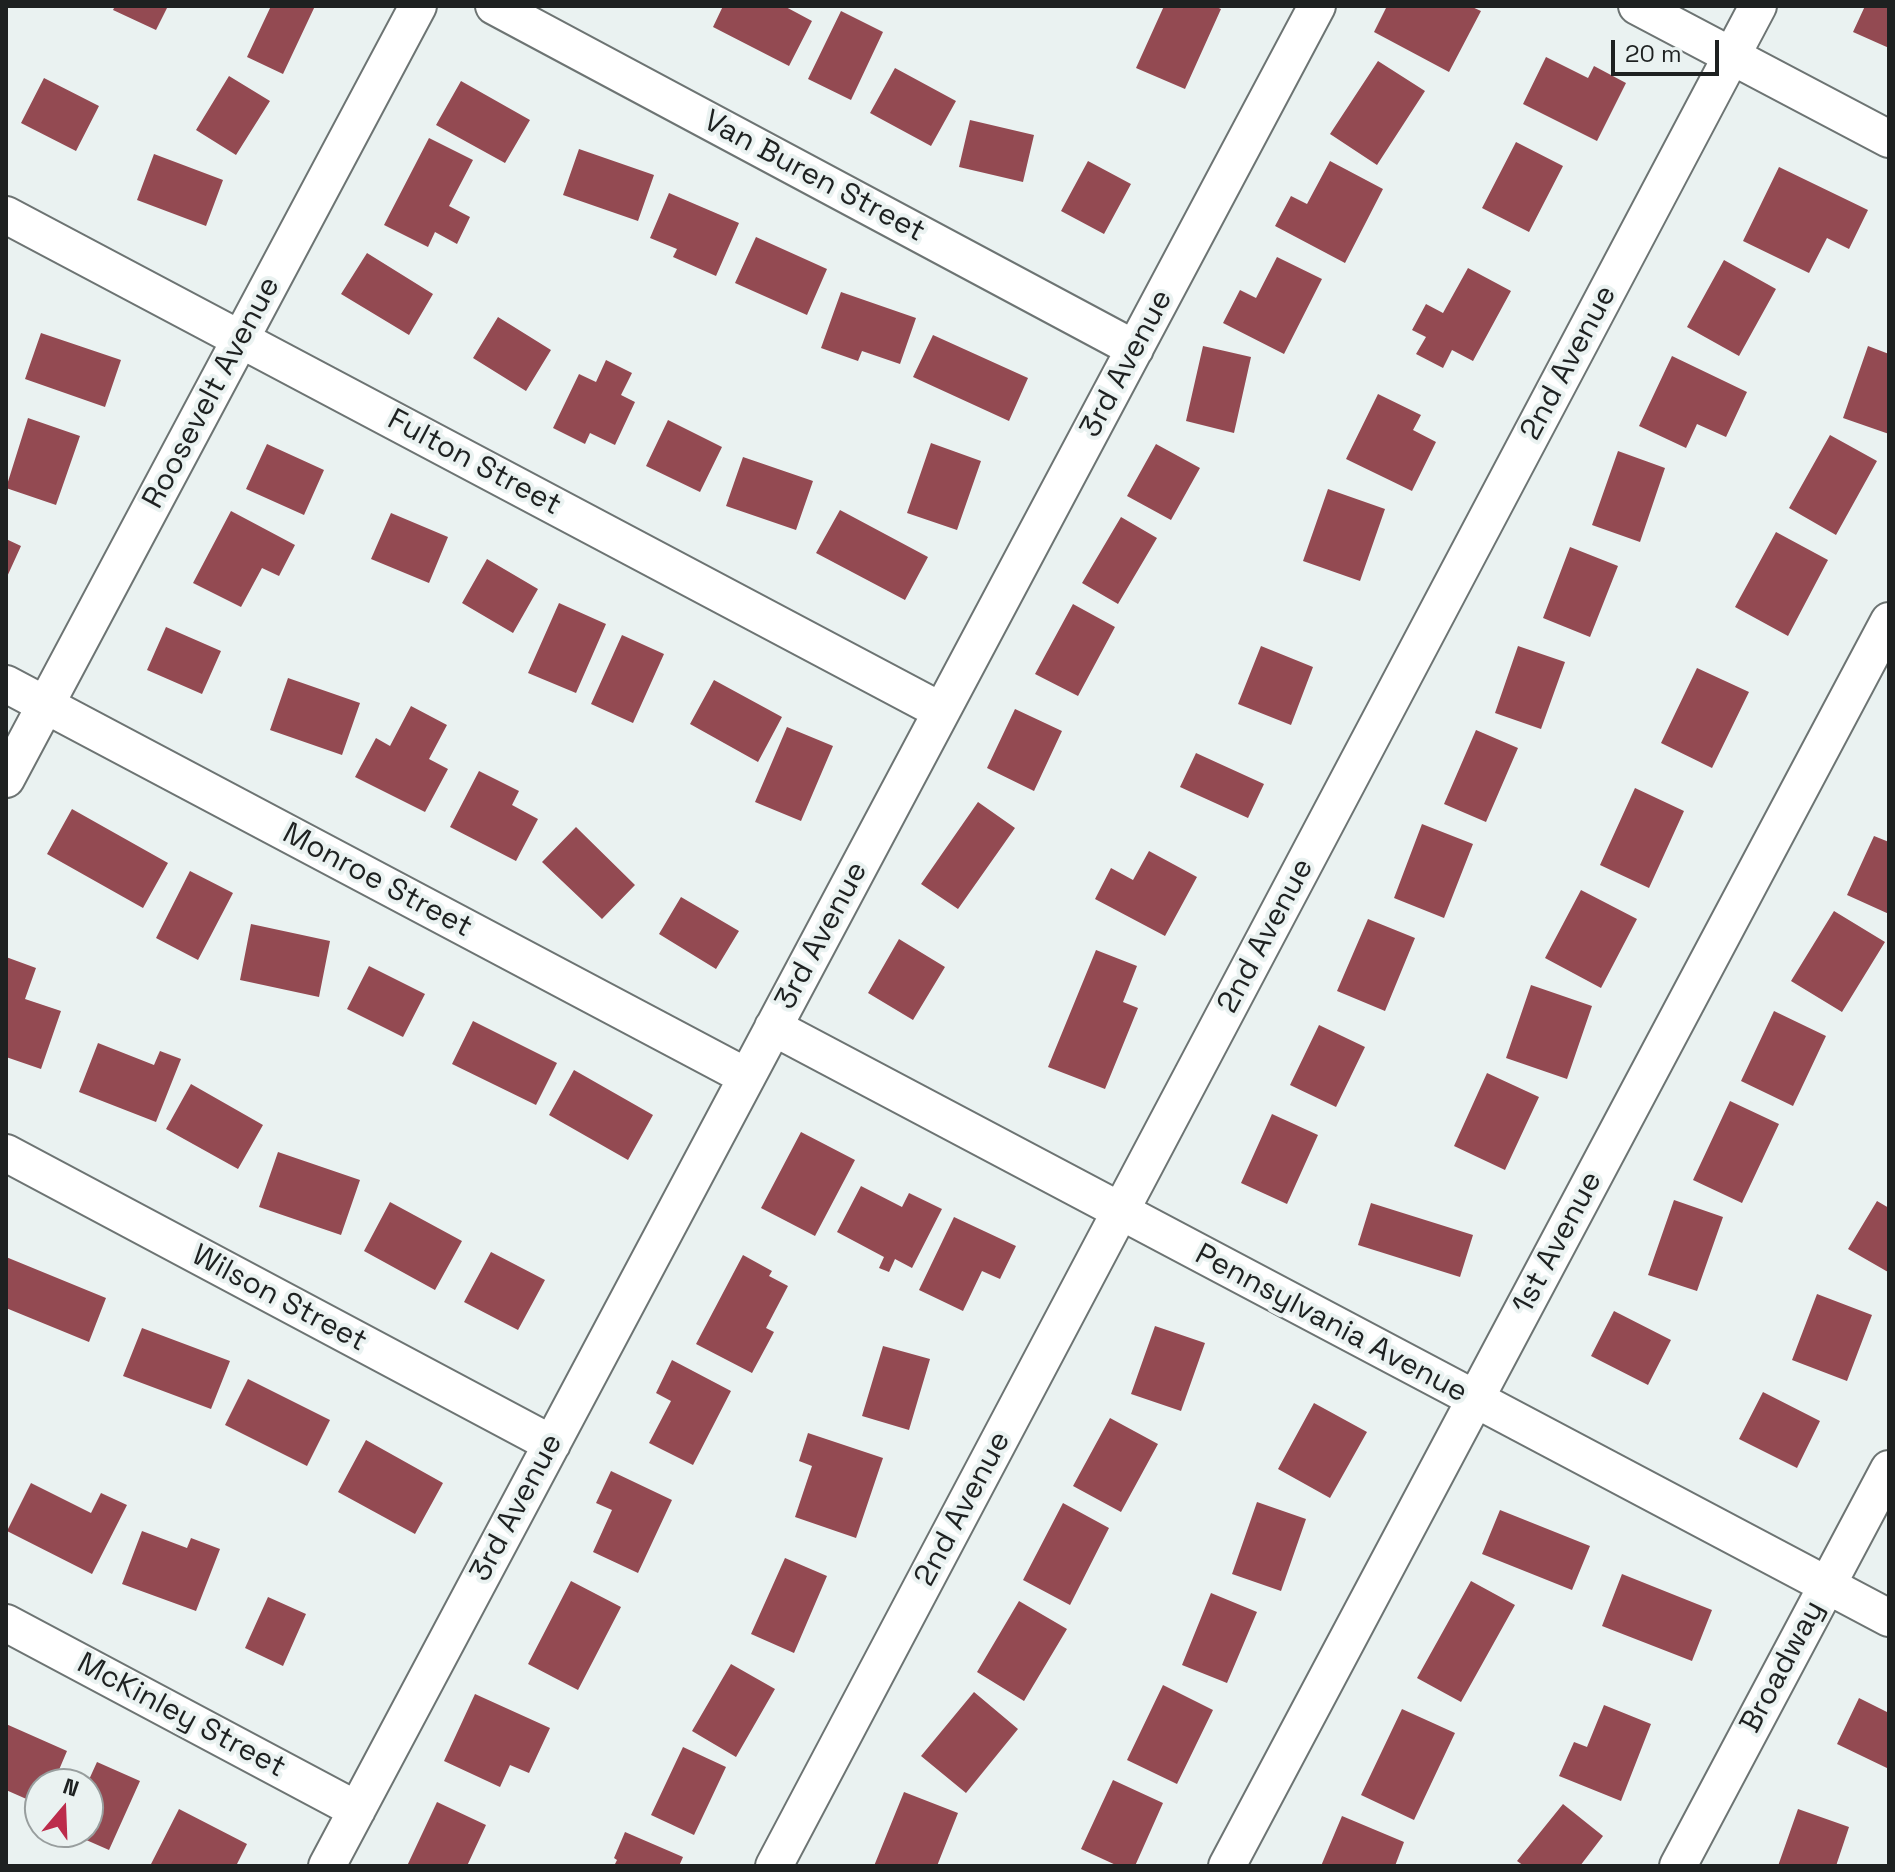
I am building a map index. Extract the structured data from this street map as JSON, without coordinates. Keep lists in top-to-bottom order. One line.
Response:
{"streets":{"street":["Van Buren Street","2nd Avenue","3rd Avenue","Roosevelt Avenue","Fulton Street","Monroe Street","1st Avenue","Wilson Street","Pennsylvania Avenue","Broadway","McKinley Street"]},"crossings":[["Van Buren Street","3rd Avenue"],["2nd Avenue","Pennsylvania Avenue"],["3rd Avenue","Fulton Street"],["3rd Avenue","Monroe Street"],["3rd Avenue","Wilson Street"],["3rd Avenue","Pennsylvania Avenue"],["3rd Avenue","McKinley Street"],["Roosevelt Avenue","Fulton Street"],["Roosevelt Avenue","Monroe Street"],["1st Avenue","Pennsylvania Avenue"],["Pennsylvania Avenue","Broadway"]],"scale_bar":"20 m","north":"top"}
